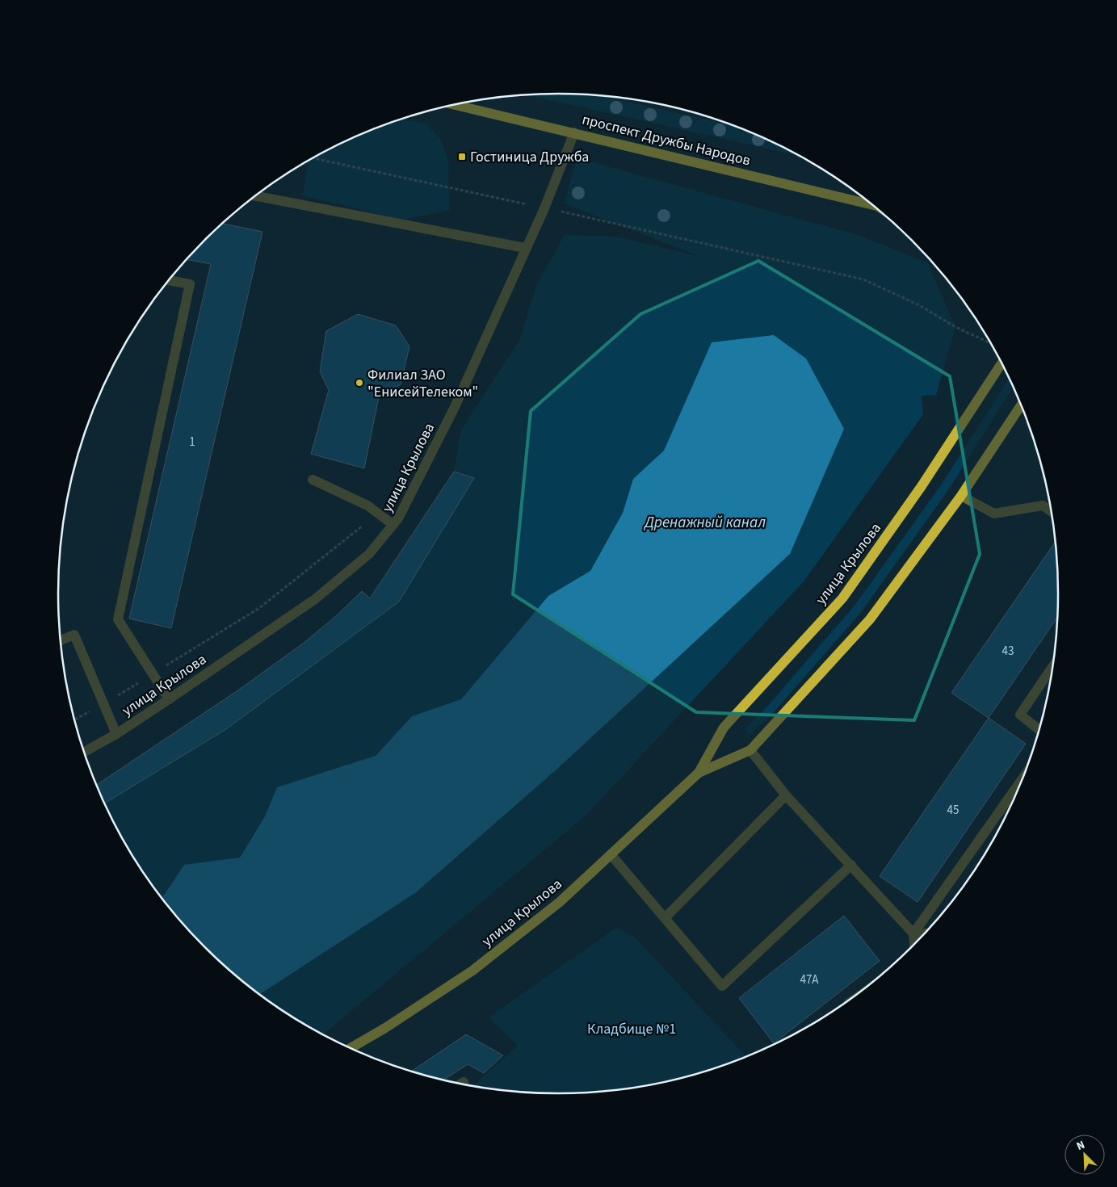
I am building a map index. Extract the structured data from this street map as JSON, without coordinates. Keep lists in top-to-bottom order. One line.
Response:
{"streets":{"main road":["проспект Дружбы Народов","улица Крылова"]},"crossings":[["проспект Дружбы Народов","улица Крылова"]],"water":["Дренажный канал"],"parks":["Кладбище №1"],"places":{"transit":["Гостиница Дружба"],"other":["Филиал ЗАО \"ЕнисейТелеком\""]},"house_numbers":["1","43","45","47А"],"north":"top left"}
